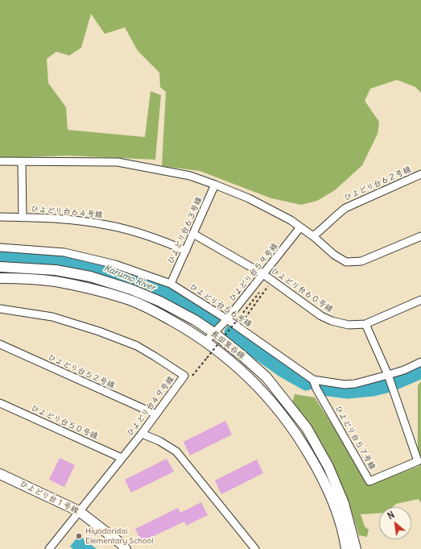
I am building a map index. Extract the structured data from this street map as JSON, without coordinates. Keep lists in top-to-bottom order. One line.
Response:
{"streets":{"street":["ひよどり台６２号線","ひよどり台６４号線","ひよどり台６３号線","ひよどり台５９号線","ひよどり台６０号線","ひよどり台５６号線","長田箕谷線","ひよどり台５２号線","ひよどり台４９号線","ひよどり台５０号線","ひよどり台５７号線","ひよどり台１号線"]},"crossings":[["ひよどり台６４号線","ひよどり台６３号線"],["ひよどり台６３号線","ひよどり台６０号線"],["ひよどり台６３号線","ひよどり台５６号線"],["ひよどり台５９号線","ひよどり台６０号線"],["ひよどり台５９号線","ひよどり台５６号線"],["ひよどり台５９号線","長田箕谷線"],["ひよどり台５６号線","ひよどり台５７号線"],["ひよどり台５２号線","ひよどり台４９号線"],["ひよどり台４９号線","ひよどり台５０号線"],["ひよどり台４９号線","ひよどり台１号線"]],"water":["Karumo River"],"places":["Hiyodoridai Elementary School"],"north":"top left"}
